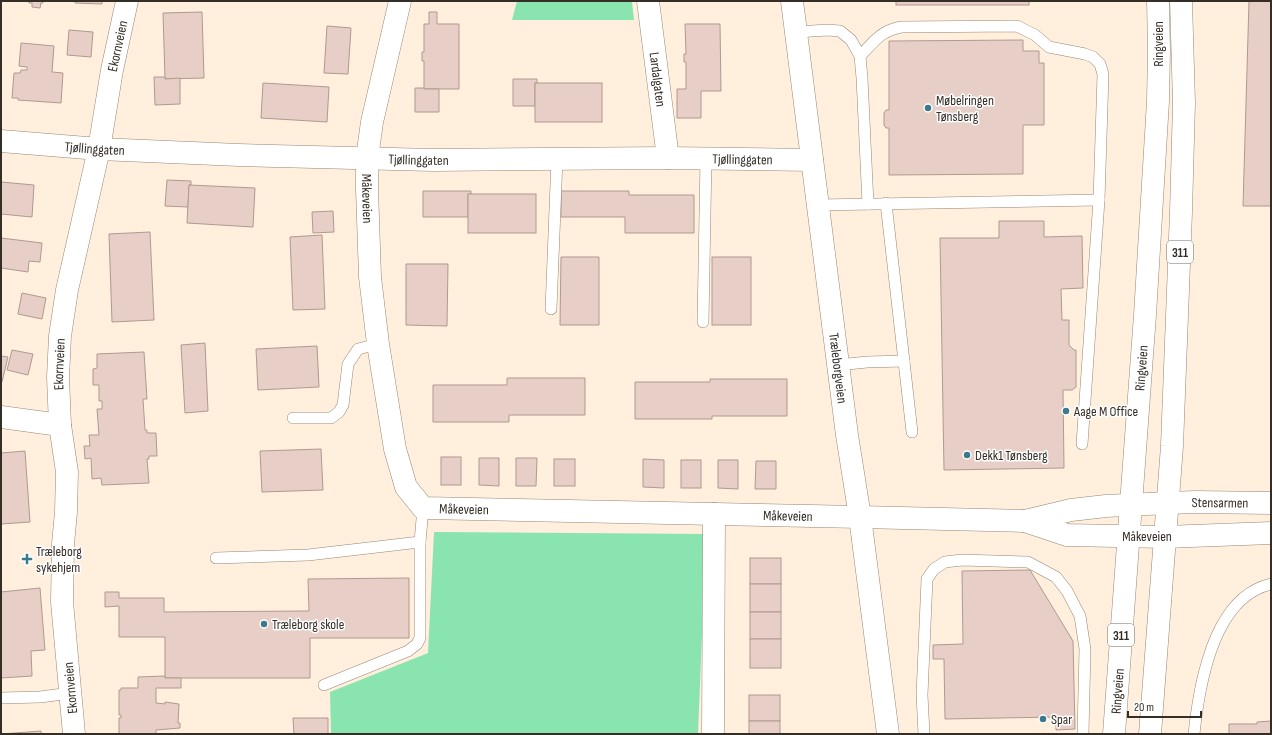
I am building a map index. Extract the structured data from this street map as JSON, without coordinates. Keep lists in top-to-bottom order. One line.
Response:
{"streets":{"street":["Ringveien","Ekornveien","Lardalgaten","Tjøllinggaten","Måkeveien","311","Træleborgveien","Stensarmen"]},"crossings":[["Ringveien","Måkeveien"],["Ringveien","Stensarmen"],["Ekornveien","Tjøllinggaten"],["Lardalgaten","Tjøllinggaten"],["Tjøllinggaten","Måkeveien"],["Tjøllinggaten","Træleborgveien"],["Måkeveien","Træleborgveien"],["Måkeveien","Stensarmen"]],"places":{"other":["Møbelringen Tønsberg","Aage M Office","Dekk1 Tønsberg","Træleborg skole","Spar"],"health":["Træleborg sykehjem"]},"scale_bar":"20 m"}
